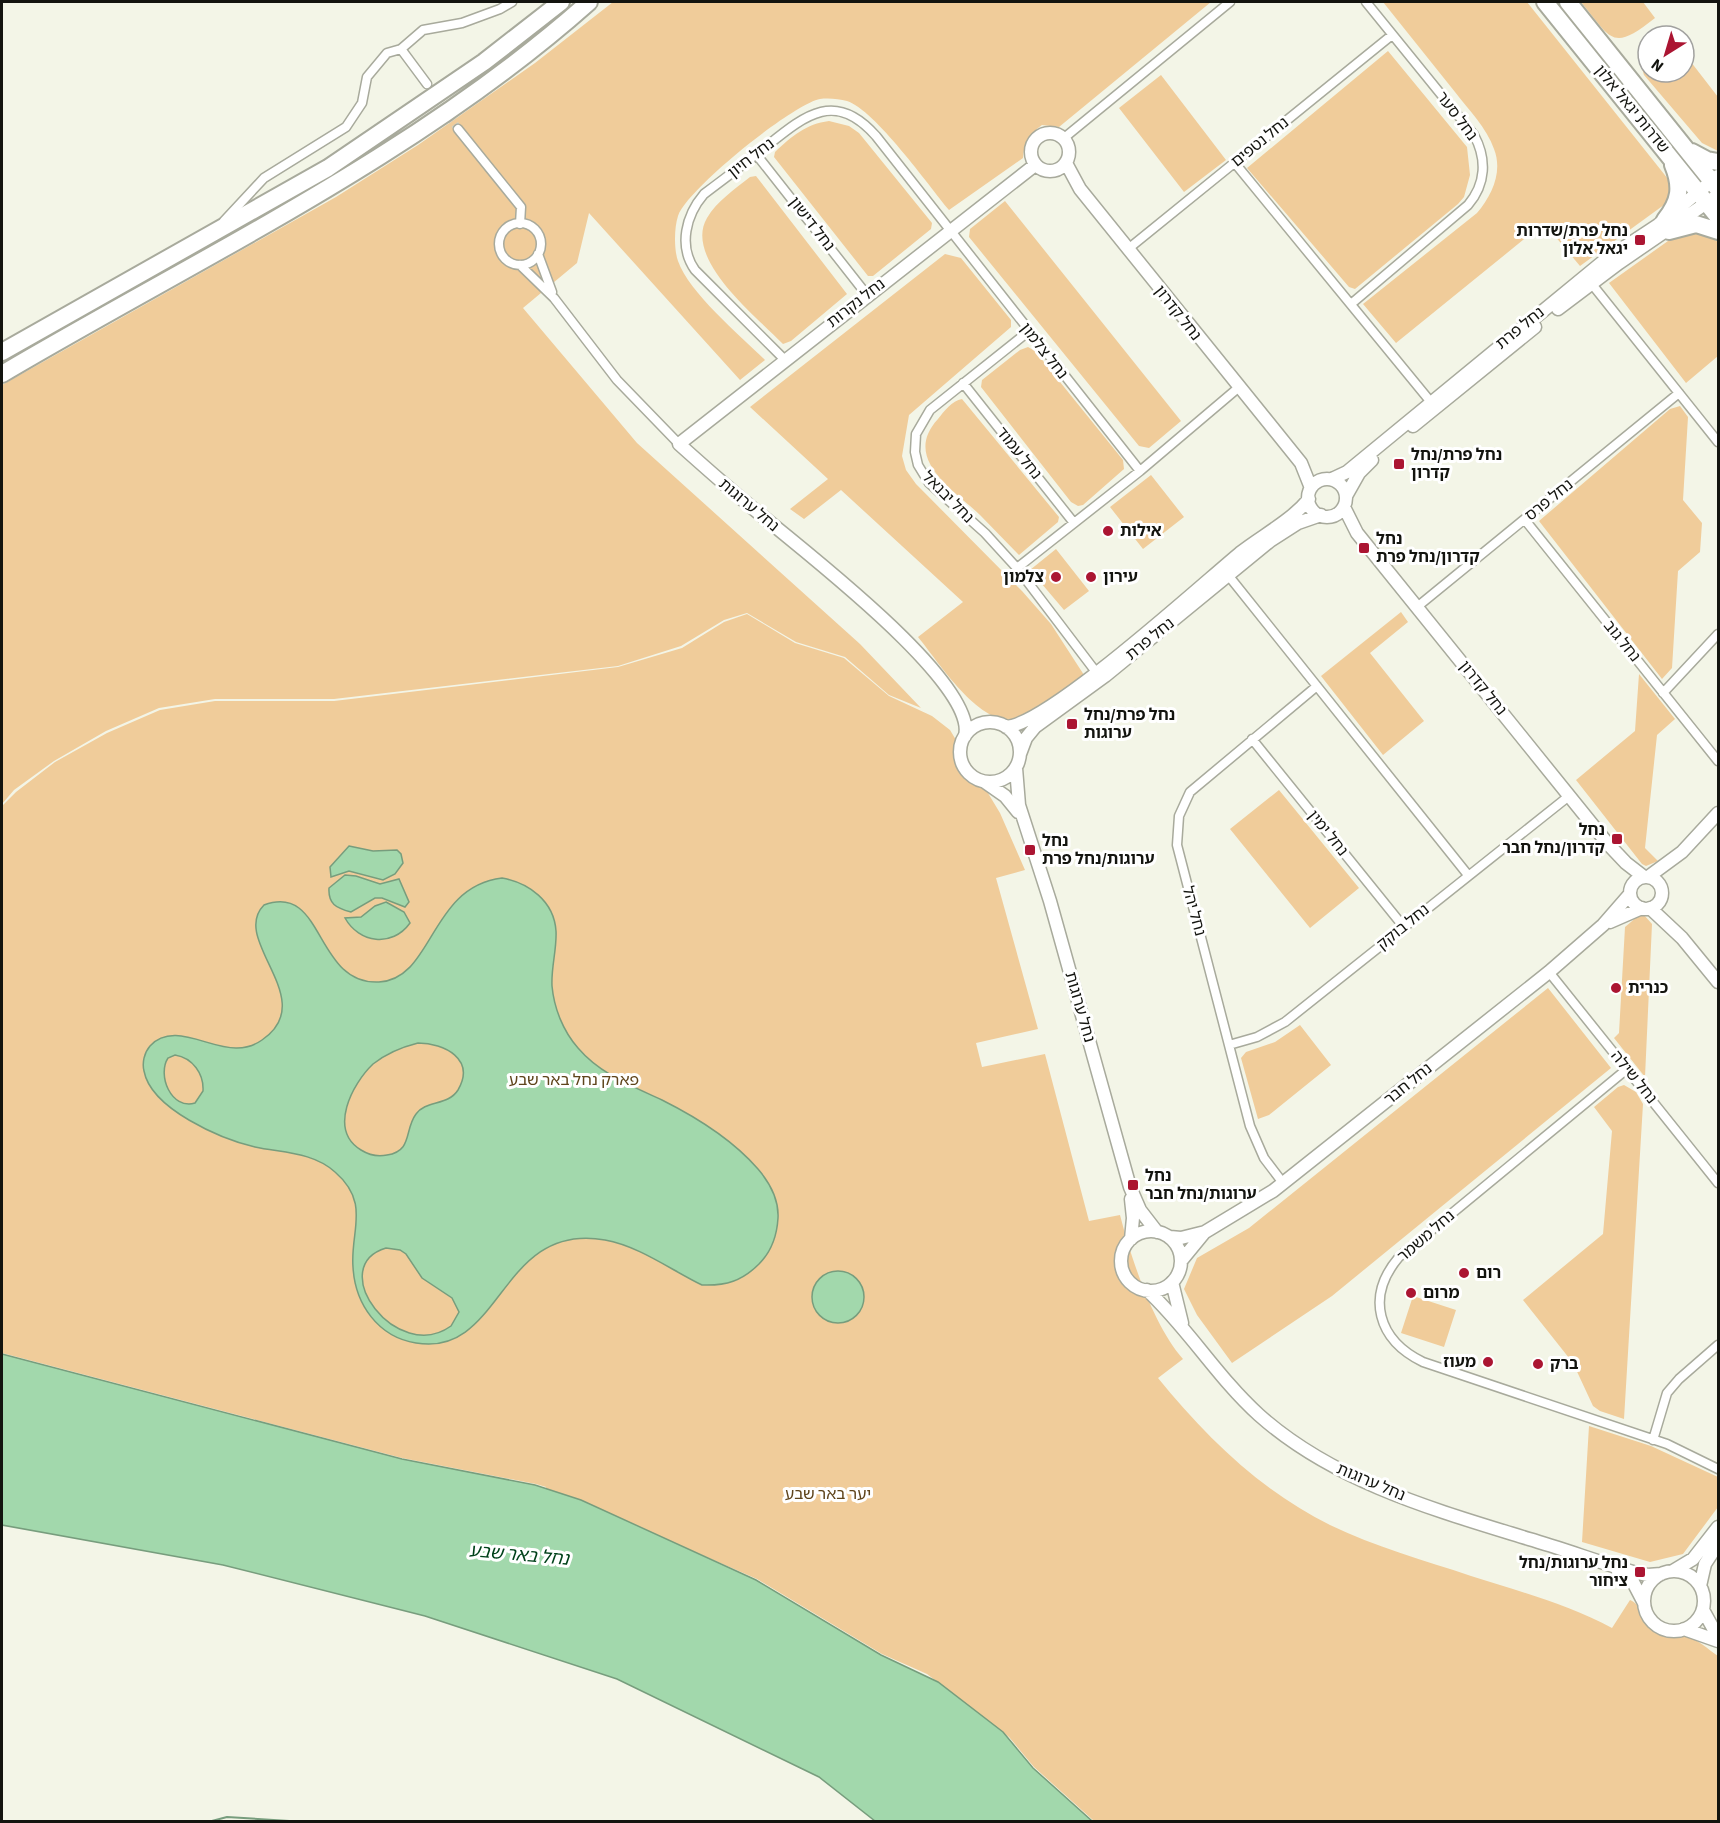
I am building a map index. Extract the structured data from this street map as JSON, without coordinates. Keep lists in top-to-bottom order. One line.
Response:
{"streets":{"highway":["שדרות יגאל אלון"],"street":["נחל סער","נחל נטפים","נחל חיון","נחל דישון","נחל נקרות","נחל קדרון","נחל פרת","נחל צלמון","נחל עמוד","נחל יבנאל","נחל פרס","נחל ערוגות","נחל גוב","נחל ימין","נחל יהל","נחל בוקק","נחל שילה","נחל חבר","נחל משמר"]},"crossings":[["שדרות יגאל אלון","נחל פרת"],["נחל סער","נחל נטפים"],["נחל נטפים","נחל קדרון"],["נחל חיון","נחל דישון"],["נחל חיון","נחל נקרות"],["נחל חיון","נחל צלמון"],["נחל דישון","נחל נקרות"],["נחל נקרות","נחל קדרון"],["נחל נקרות","נחל צלמון"],["נחל נקרות","נחל ערוגות"],["נחל קדרון","נחל פרת"],["נחל קדרון","נחל פרס"],["נחל קדרון","נחל בוקק"],["נחל קדרון","נחל חבר"],["נחל פרת","נחל יבנאל"],["נחל פרת","נחל ערוגות"],["נחל צלמון","נחל יבנאל"],["נחל עמוד","נחל יבנאל"],["נחל פרס","נחל גוב"],["נחל ערוגות","נחל חבר"],["נחל ימין","נחל יהל"],["נחל ימין","נחל בוקק"],["נחל יהל","נחל בוקק"],["נחל יהל","נחל חבר"],["נחל שילה","נחל חבר"],["נחל שילה","נחל משמר"]],"water":["נחל באר שבע"],"parks":["פארק נחל באר שבע","יער באר שבע"],"places":{"transit":["נחל פרת/שדרות יגאל אלון","נחל פרת/נחל קדרון","נחל קדרון/נחל פרת","נחל פרת/נחל ערוגות","נחל קדרון/נחל חבר","נחל ערוגות/נחל פרת","נחל ערוגות/נחל חבר","נחל ערוגות/נחל ציחור"],"other":["אילות","צלמון","עירון","כנרית","רום","מרום","מעוז","ברק"]},"north":"bottom left"}
